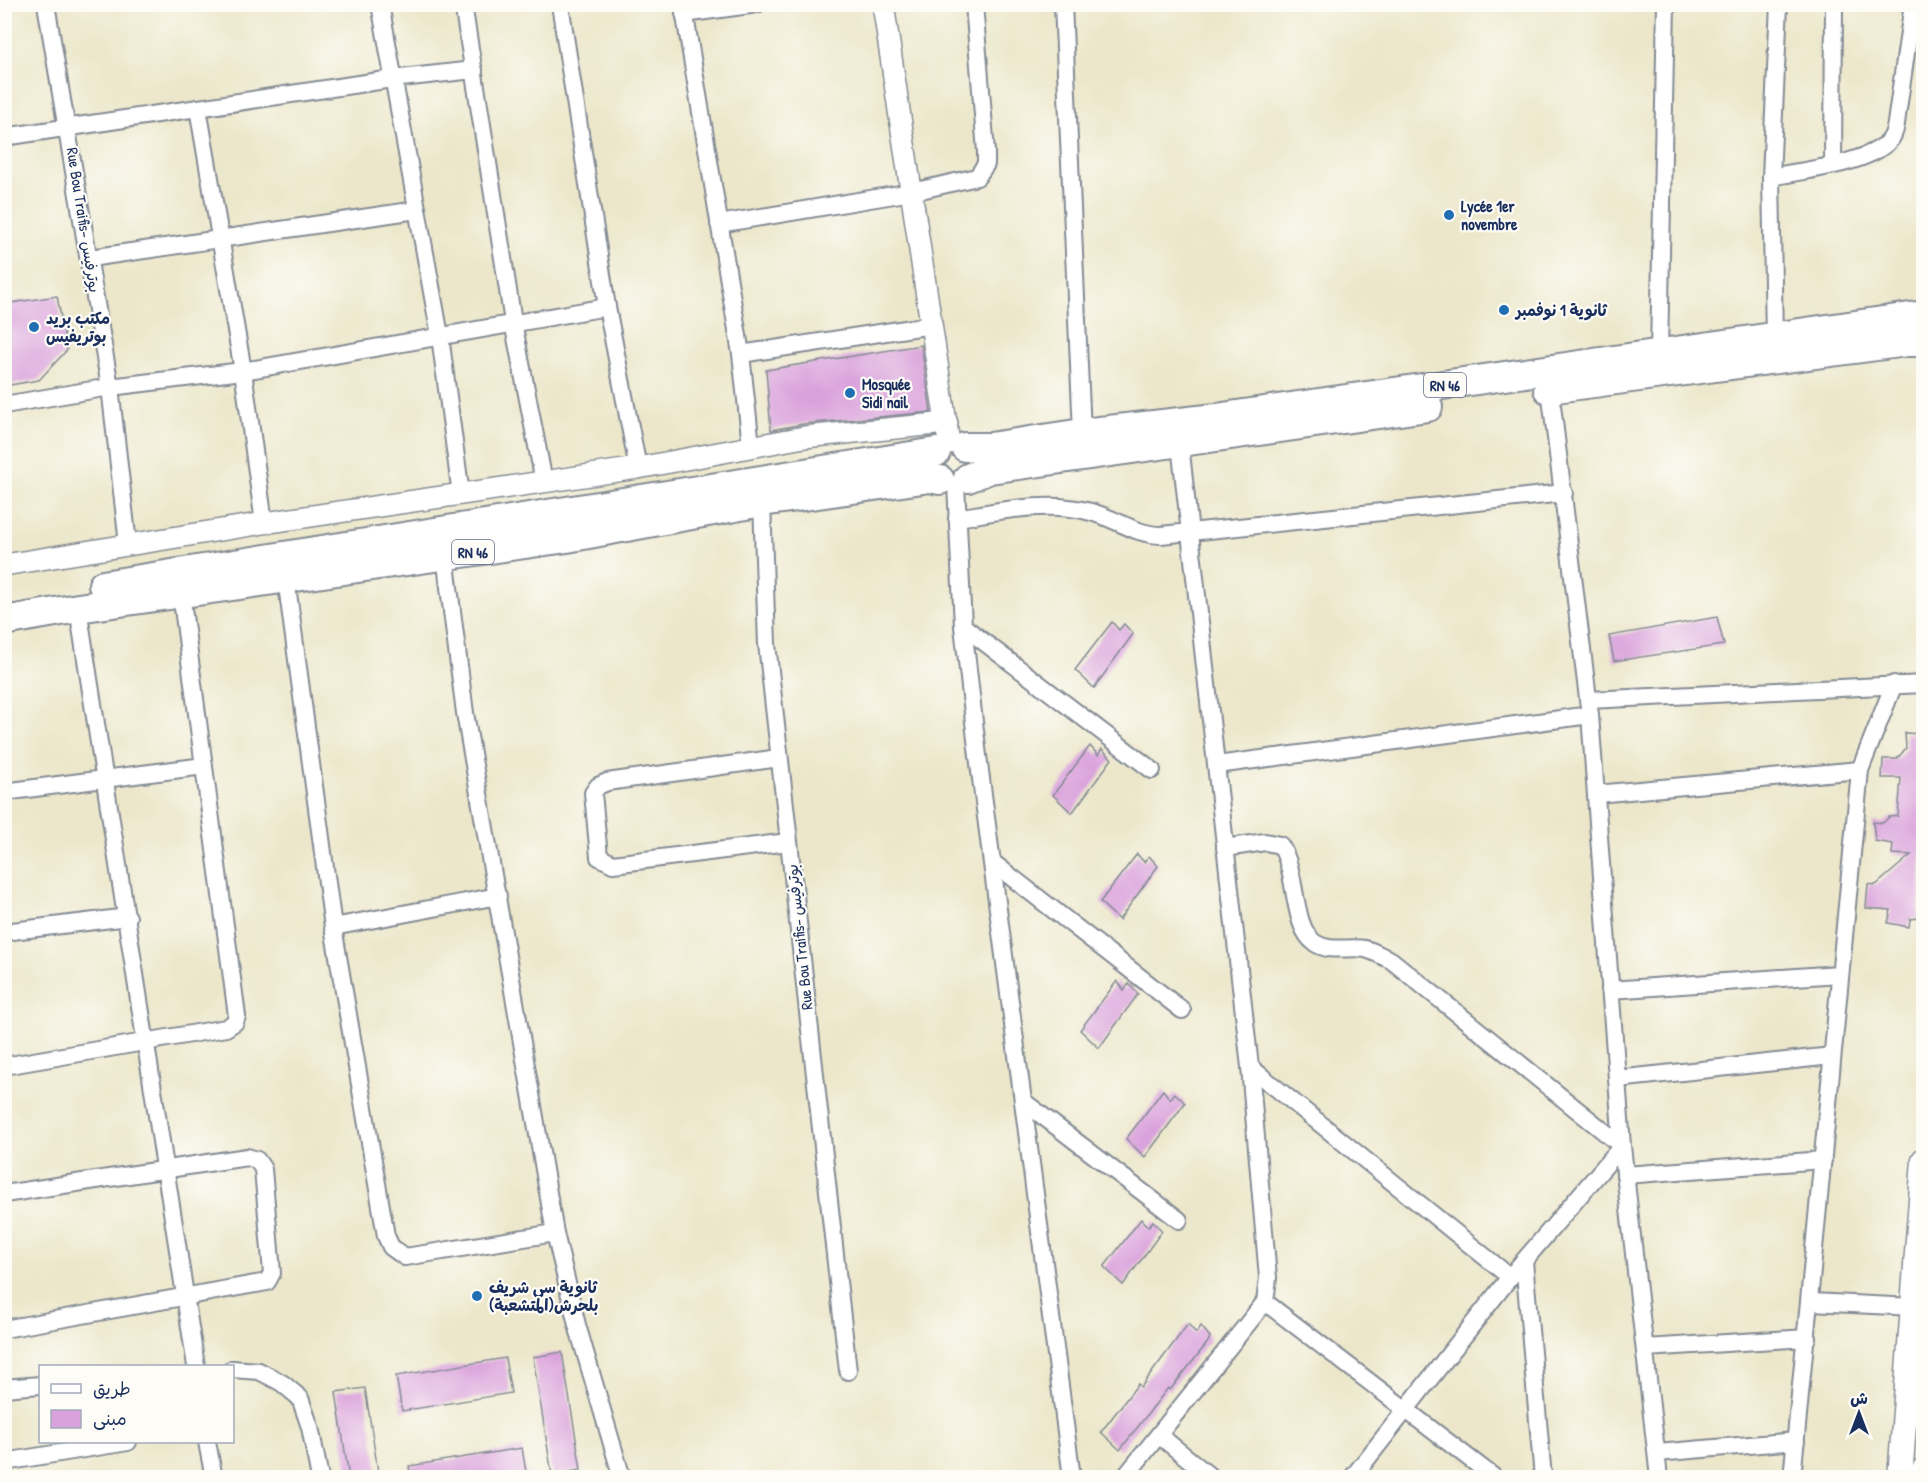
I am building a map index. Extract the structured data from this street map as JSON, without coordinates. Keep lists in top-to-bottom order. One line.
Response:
{"streets":{"highway":["RN 46"],"street":["Rue Bou Traifis- بوترفيس"]},"crossings":[["Rue Bou Traifis- بوترفيس","RN 46"]],"places":["Lycée 1er novembre","ثانوية 1 نوفمبر","مكتب بريد بوتريفيس","Mosquée Sidi nail","ثانوية سي شريف بلحرش(المتشعبة)"],"legend":["طريق","مبنى"],"north":"top"}
